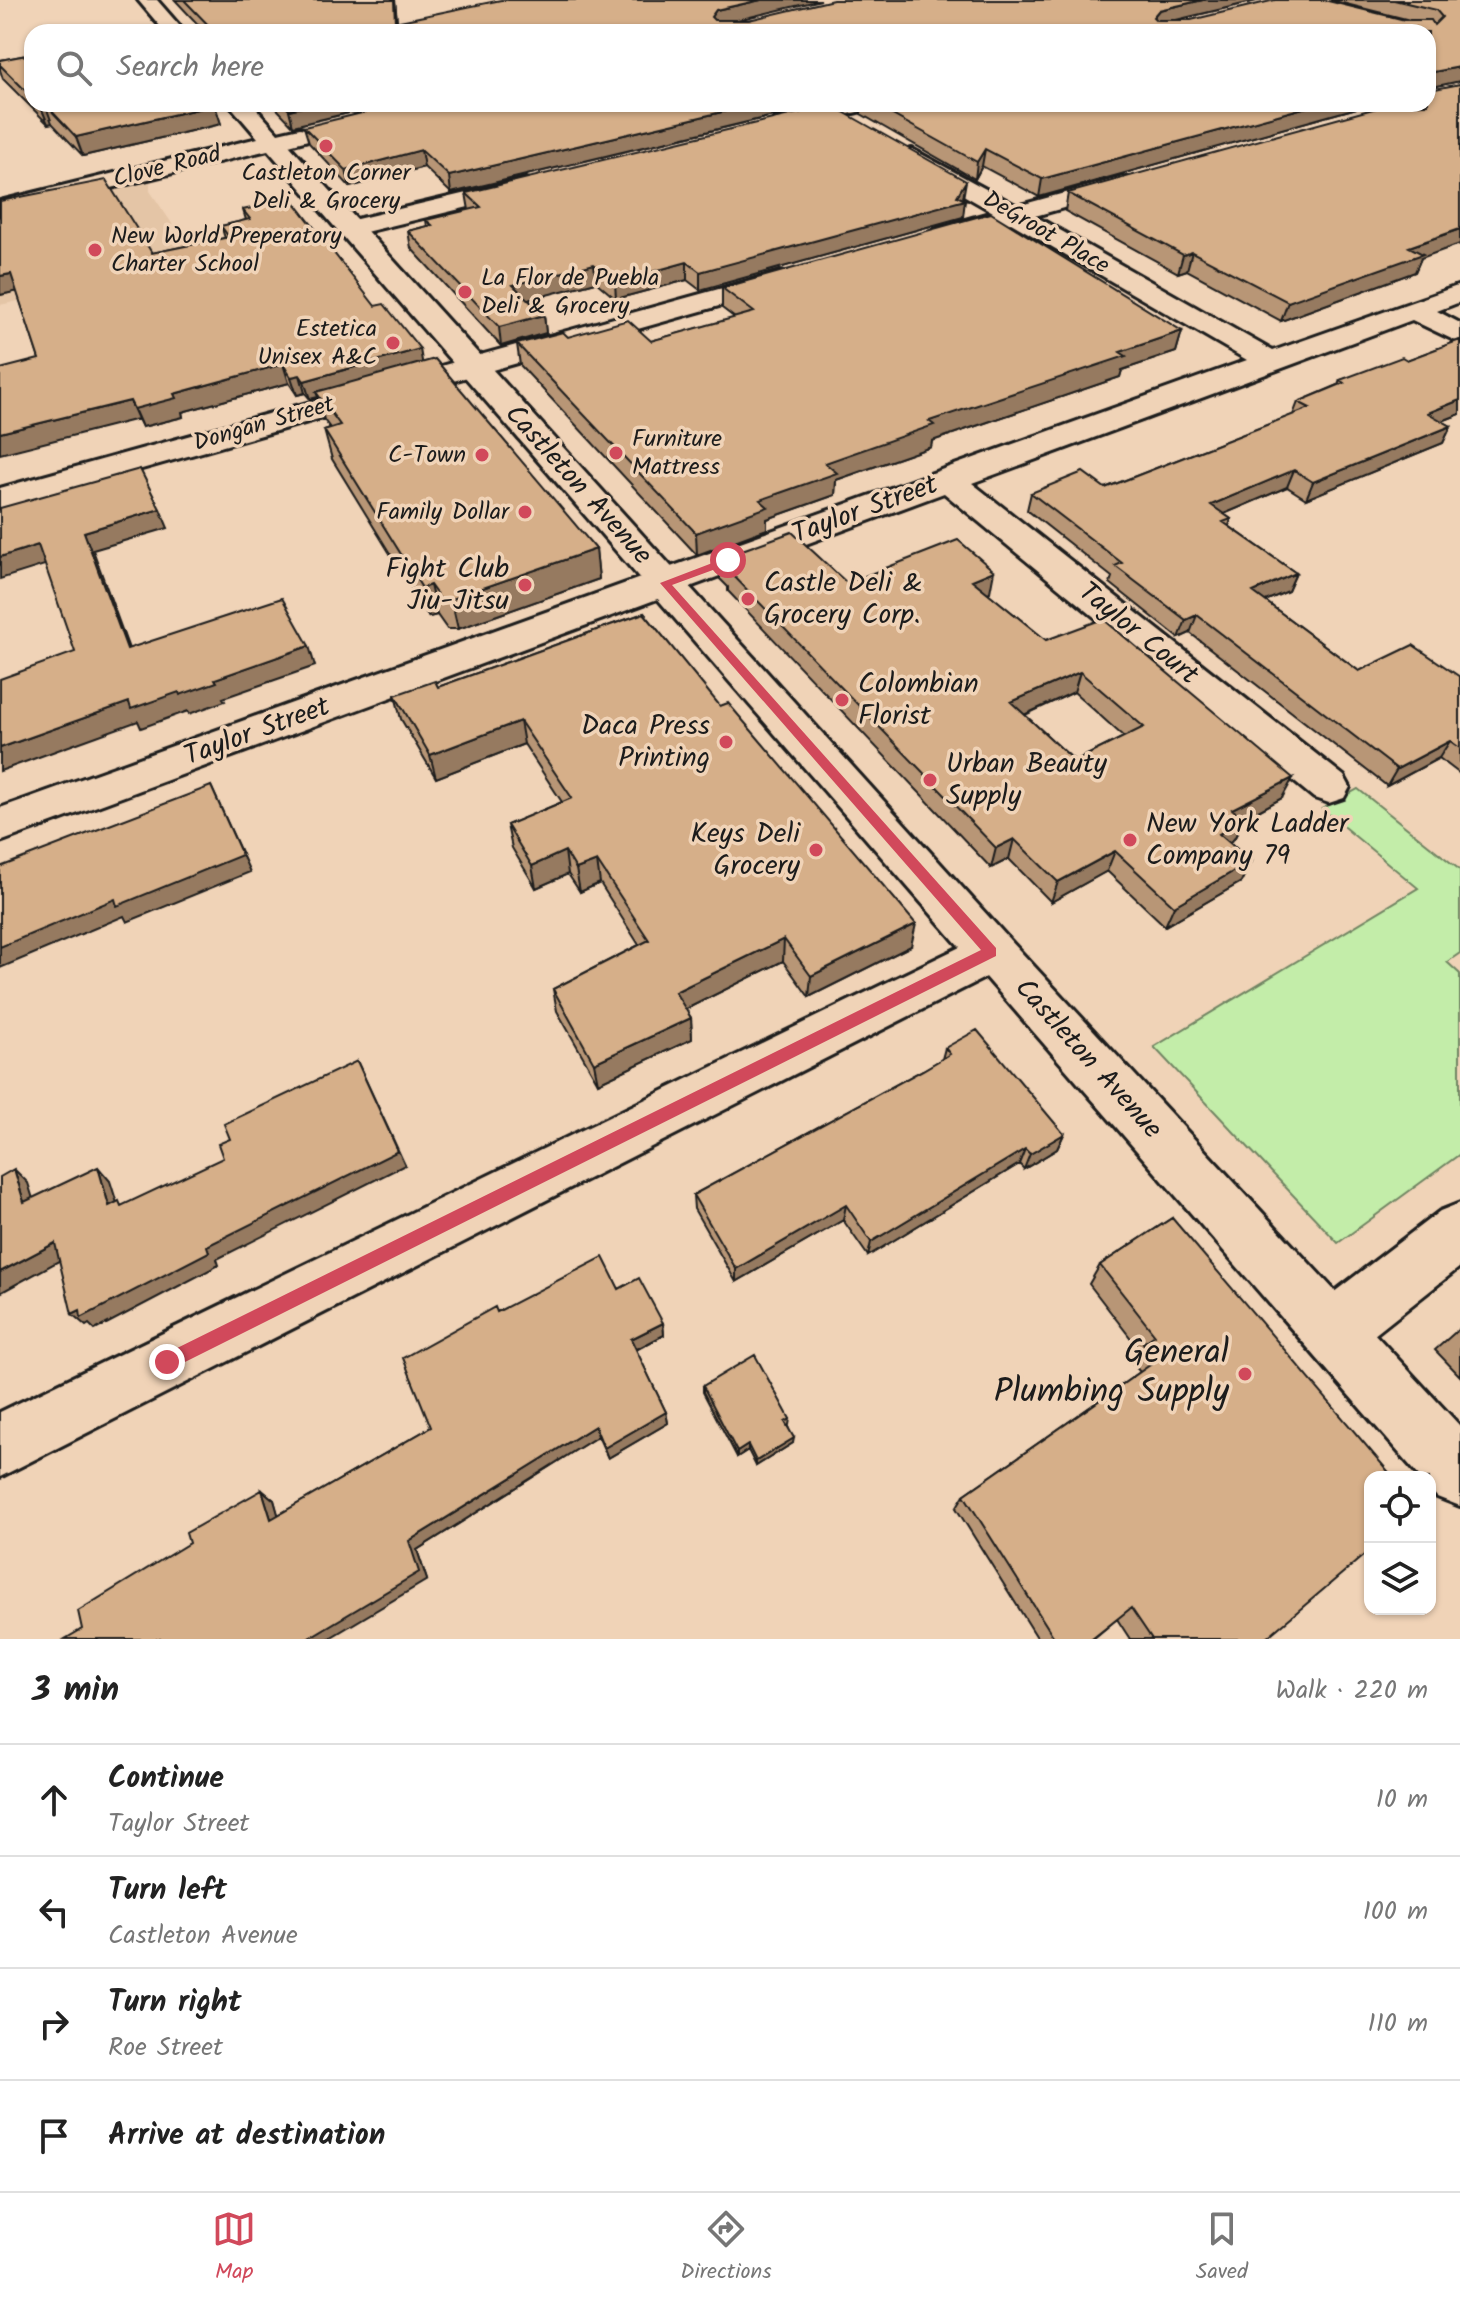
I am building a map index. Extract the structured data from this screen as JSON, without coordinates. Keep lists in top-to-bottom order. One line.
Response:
{"streets":{"street":["Clove Road","DeGroot Place","Dongan Street","Castleton Avenue","Taylor Street","Taylor Court"]},"crossings":[["Clove Road","Castleton Avenue"],["DeGroot Place","Taylor Street"],["Dongan Street","Castleton Avenue"],["Castleton Avenue","Taylor Street"],["Taylor Street","Taylor Court"]],"places":["Castleton Corner Deli & Grocery","New World Preperatory Charter School","La Flor de Puebla Deli & Grocery","Estetica Unisex A&C","Furniture Mattress","C-Town","Family Dollar","Fight Club Jiu-Jitsu","Castle Deli & Grocery Corp.","Colombian Florist","Daca Press Printing","Urban Beauty Supply","New York Ladder Company 79","Keys Deli Grocery","General Plumbing Supply"],"page":{"search":"Search here","heading":["3 min","Walk · 220 m"],"list":[["Continue","Taylor Street","10 m"],["Turn left","Castleton Avenue","100 m"],["Turn right","Roe Street","110 m"],"Arrive at destination"],"nav":["Map","Directions","Saved"]}}
